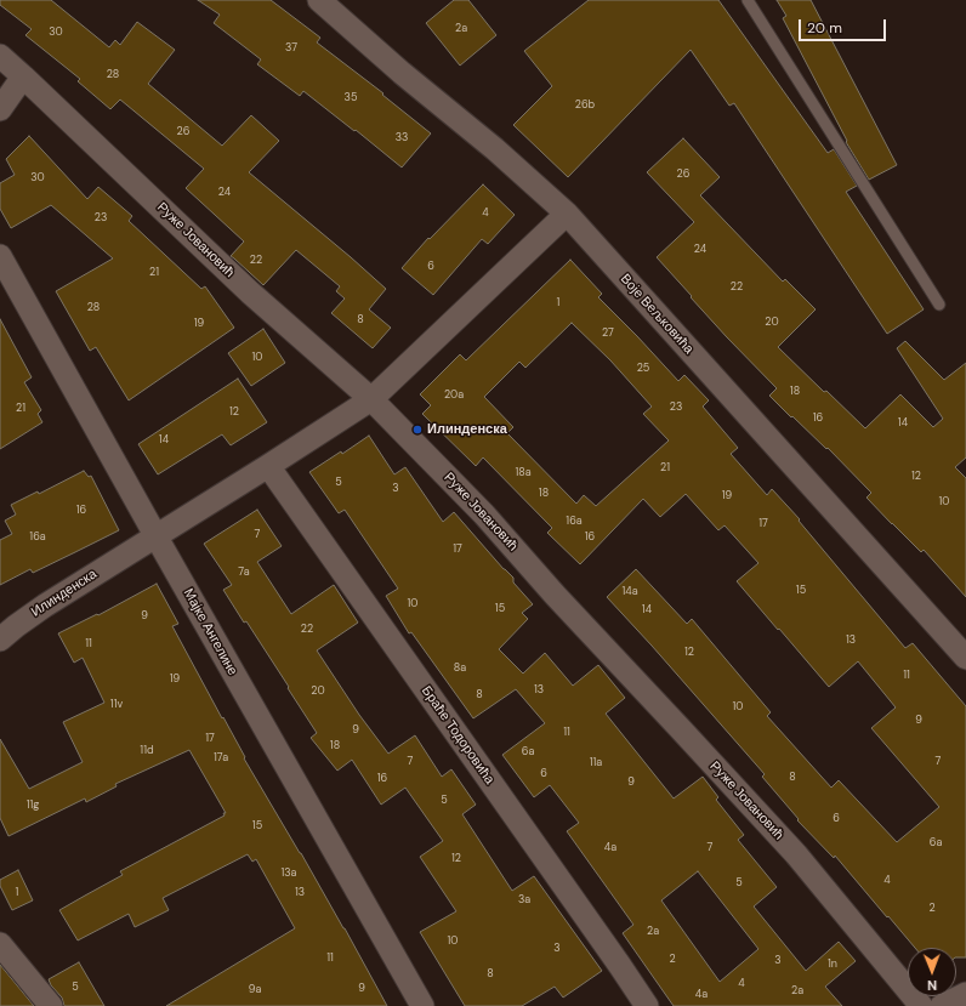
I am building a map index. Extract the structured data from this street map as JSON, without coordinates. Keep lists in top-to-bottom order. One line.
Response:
{"streets":{"street":["Руже Јовановић","Воје Вељковића","Илинденска","Мајке Ангелине","Браће Тодоровића"]},"crossings":[["Руже Јовановић","Илинденска"],["Воје Вељковића","Илинденска"],["Илинденска","Мајке Ангелине"],["Илинденска","Браће Тодоровића"]],"places":["Илинденска"],"house_numbers":["2a","30","37","28","35","26b","26","33","26","30","24","4","23","24","22","6","21","22","1","28","8","20","19","27","10","25","18","20a","23","21","12","16","14","14","21","18a","12","5","3","18","19","10","16","16a","17","7","16a","16","17","7a","15","14a","10","15","14","9","22","13","11","12","8a","11","19","13","20","8","11v","10","9","9","11","17","18","11d","6a","17a","7","7","11a","6","8","16","9","5","11g","6","15","6a","4a","7","12","13a","4","5","1","13","3a","2","2a","10","3","11","2","3","1n","8","4","5","9","9a","2a","4a"],"scale_bar":"20 m","north":"bottom"}
